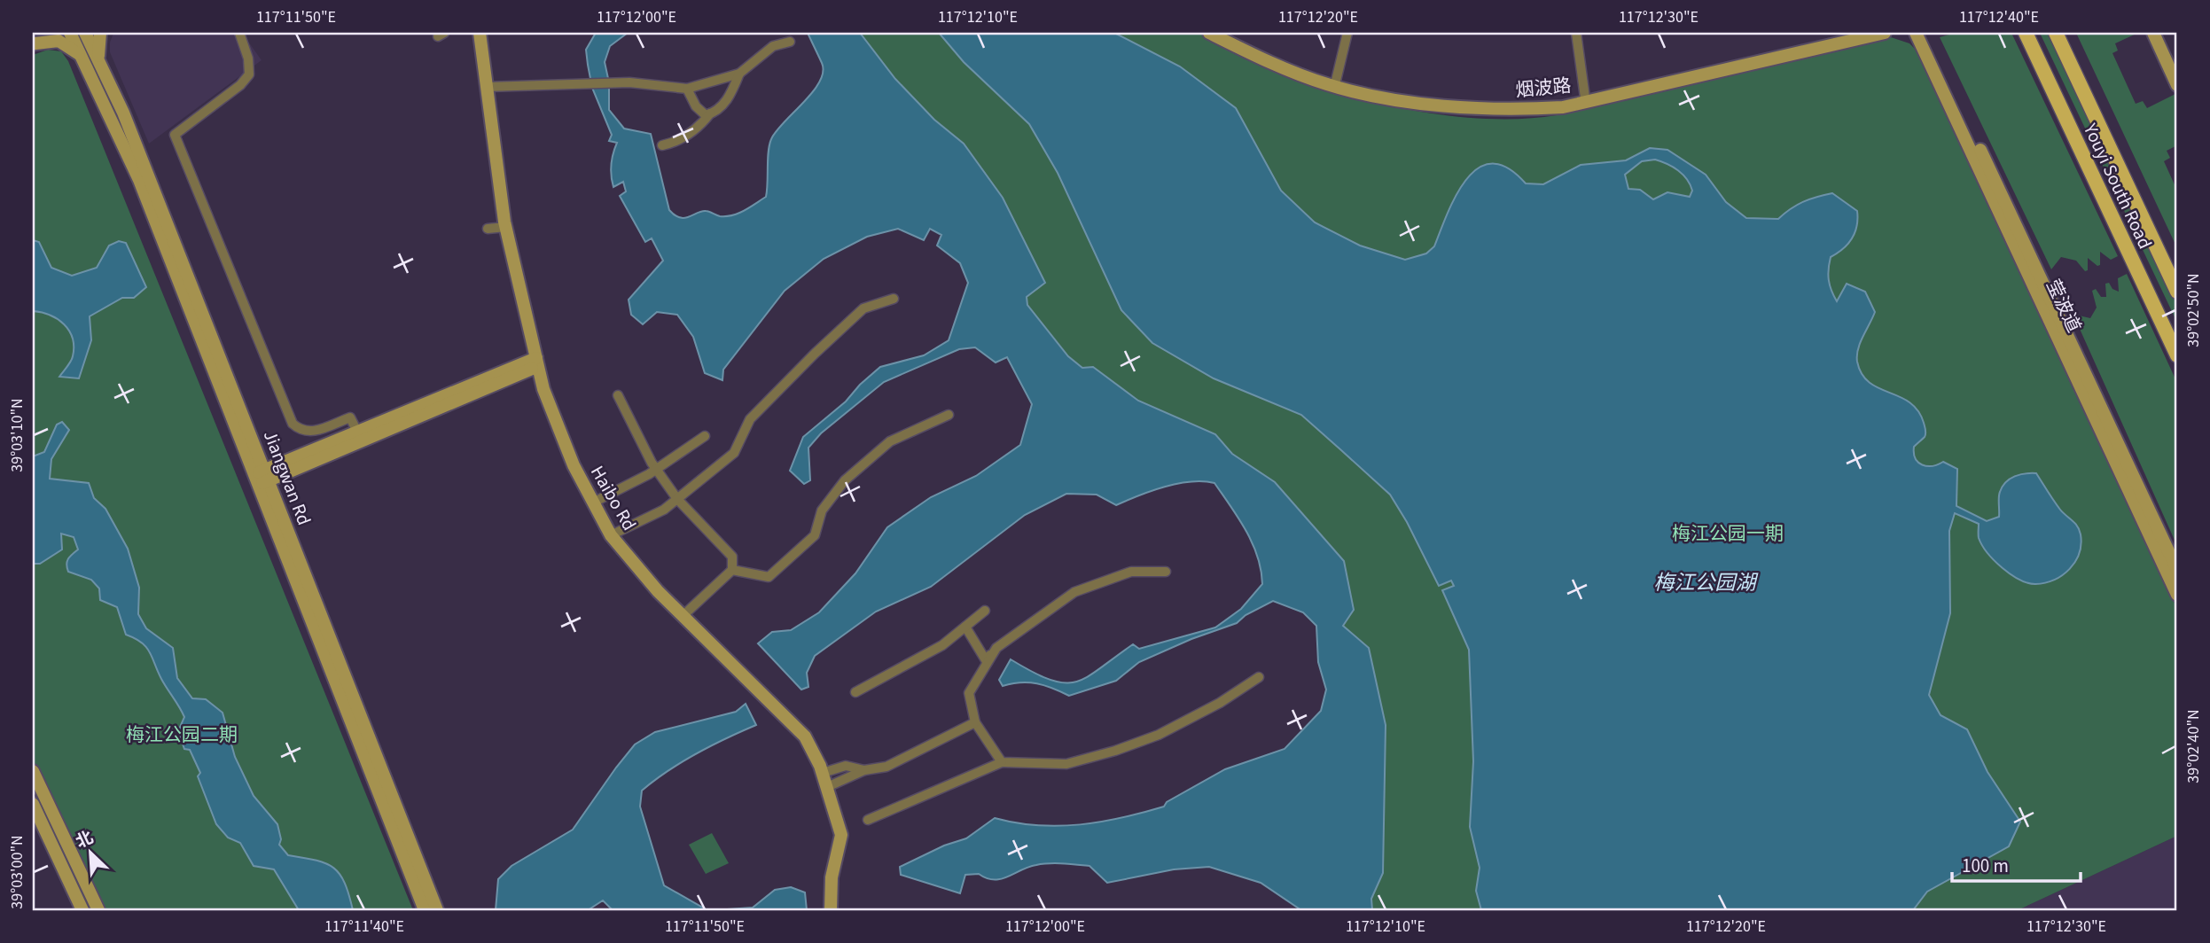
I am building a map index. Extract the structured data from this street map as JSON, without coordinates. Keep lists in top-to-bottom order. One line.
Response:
{"streets":{"main road":["烟波路","Youyi South Road","莹波道","Jiangwan Rd","Haibo Rd"]},"water":["梅江公园湖"],"parks":["梅江公园一期","梅江公园二期"],"scale_bar":"100 m","north":"top left","coordinates":["117°11'50\"E","117°12'00\"E","117°12'10\"E","117°12'20\"E","117°12'30\"E","117°12'40\"E","39°02'50\"N","39°03'10\"N","39°02'40\"N","39°03'00\"N","117°11'40\"E"]}
